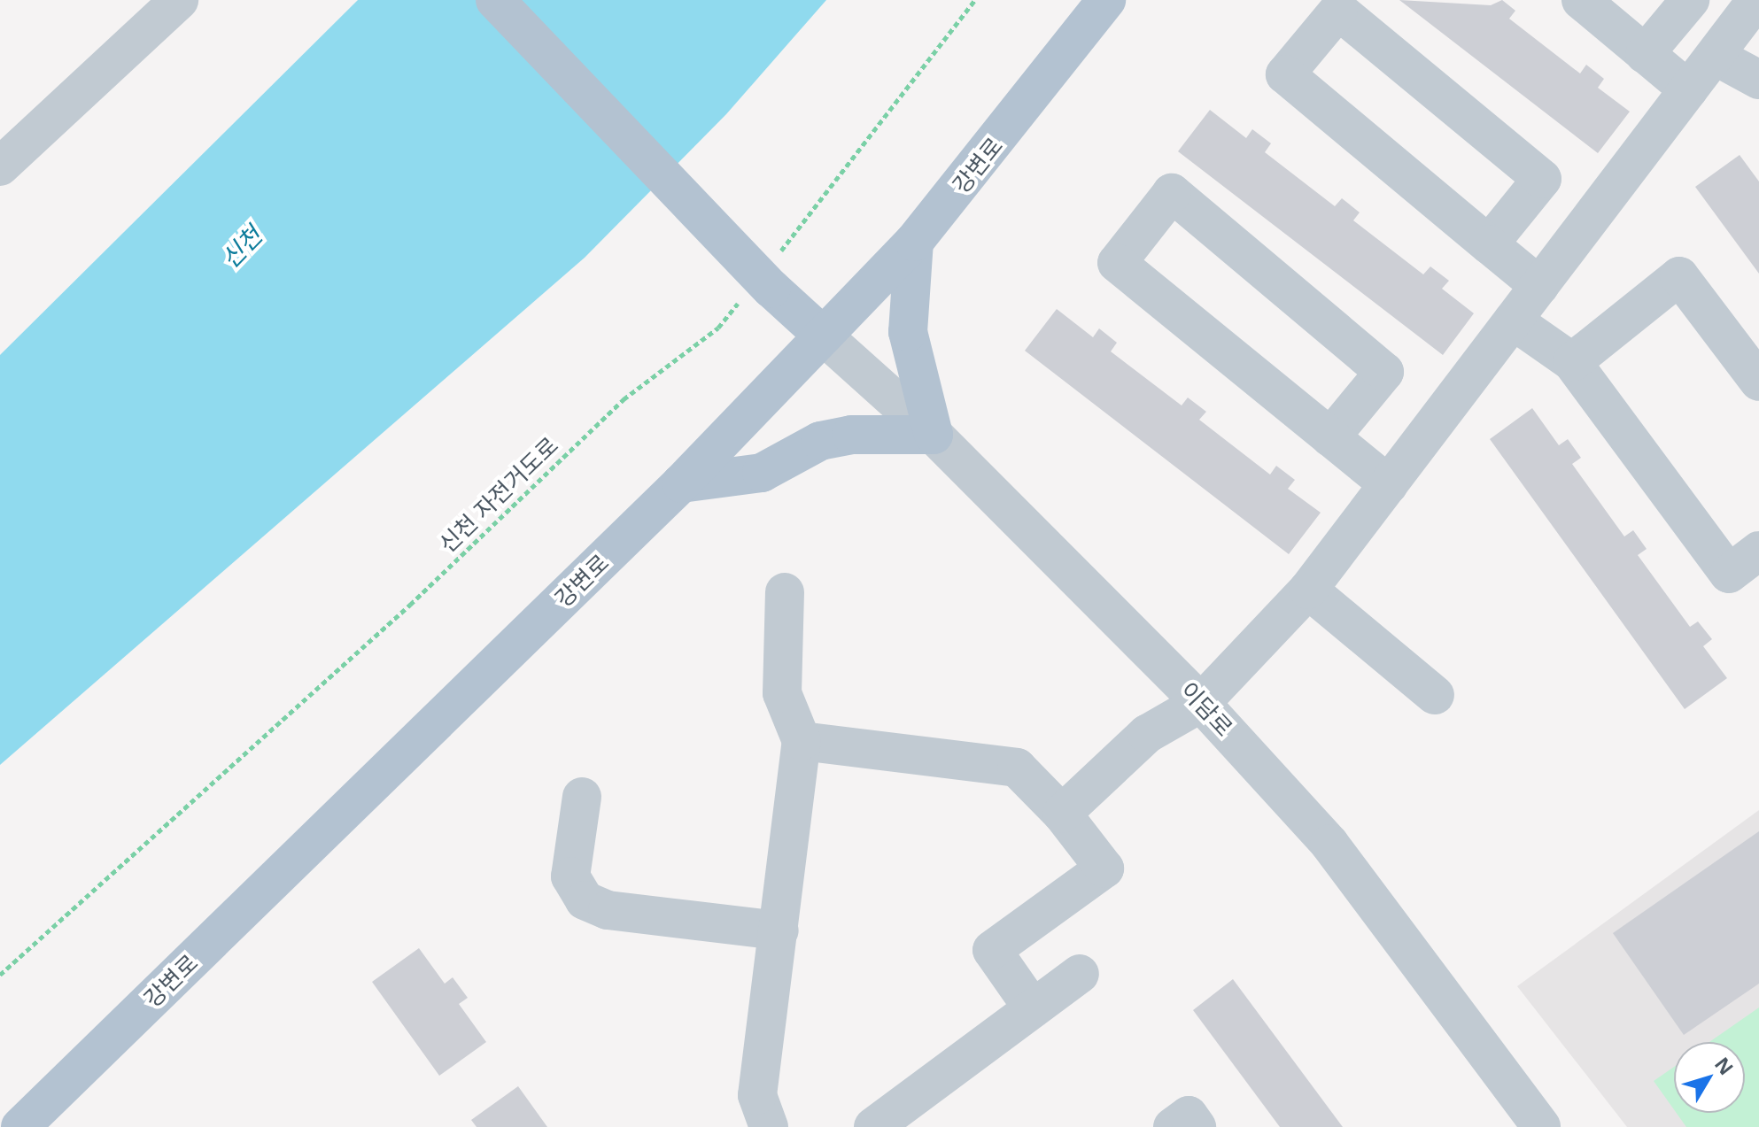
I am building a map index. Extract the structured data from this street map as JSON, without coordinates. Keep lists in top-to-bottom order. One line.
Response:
{"streets":{"main road":["강변로"],"street":["이담로"],"path":["신천 자전거도로"]},"crossings":[["강변로","이담로"]],"water":["신천"],"north":"top right"}
